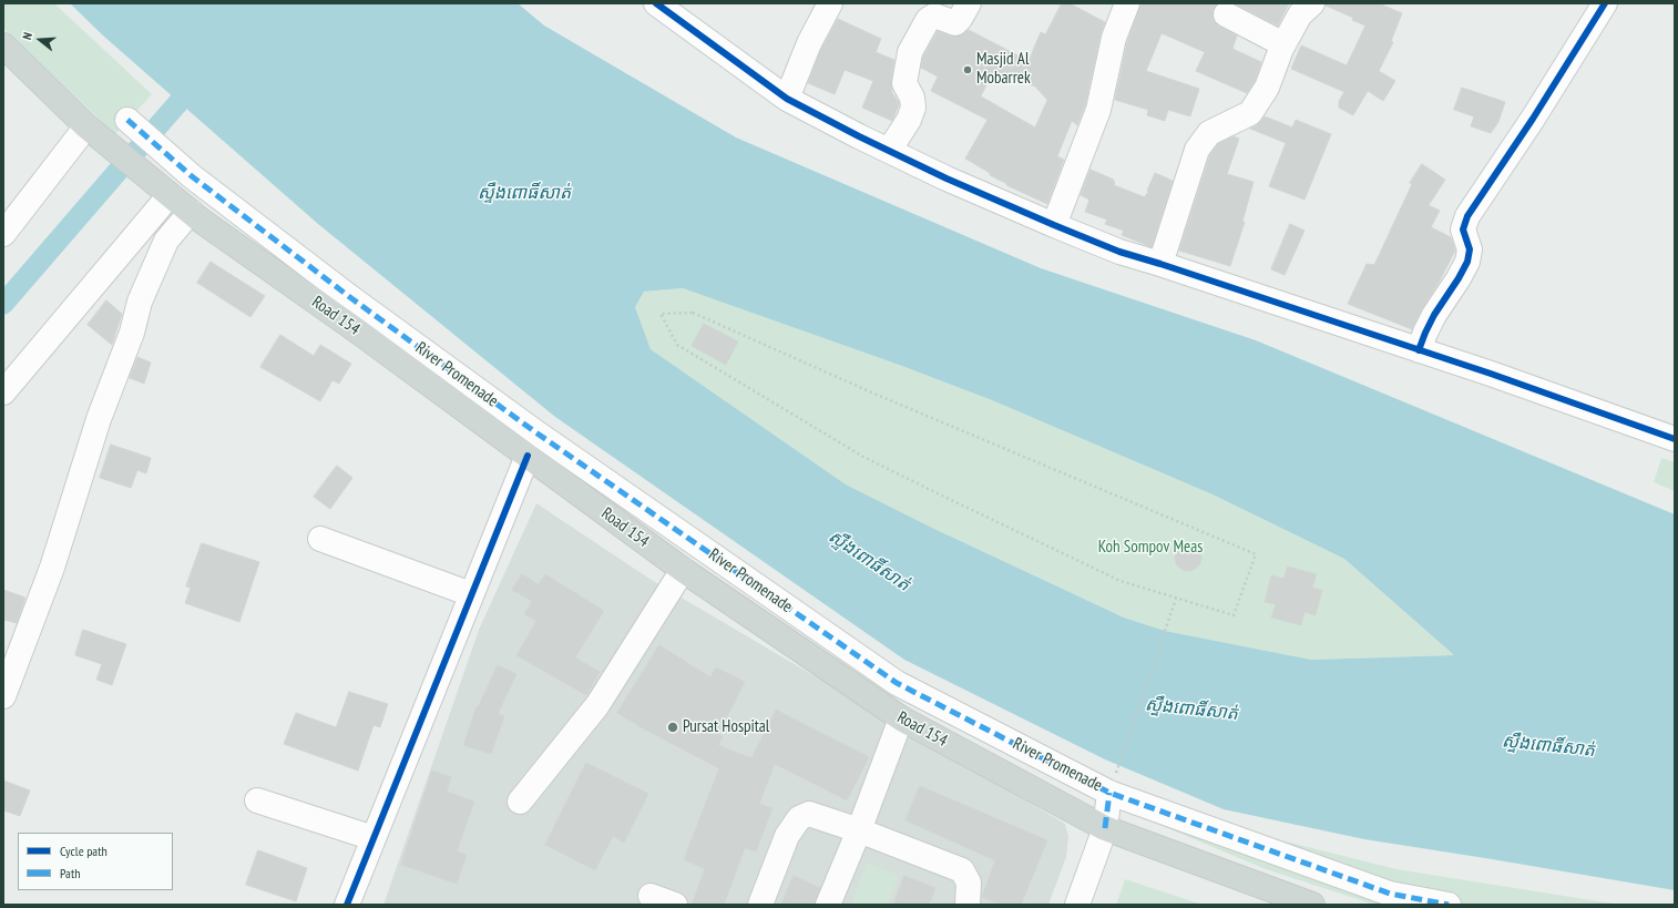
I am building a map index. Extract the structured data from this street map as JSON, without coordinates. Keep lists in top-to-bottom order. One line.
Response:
{"streets":{"main road":["Road 154"],"street":["River Promenade"]},"water":["ស្ទឹងពោធិ៍សាត់"],"parks":["Koh Sompov Meas"],"places":["Masjid Al Mobarrek","Pursat Hospital"],"legend":["Cycle path","Path"],"north":"left"}
